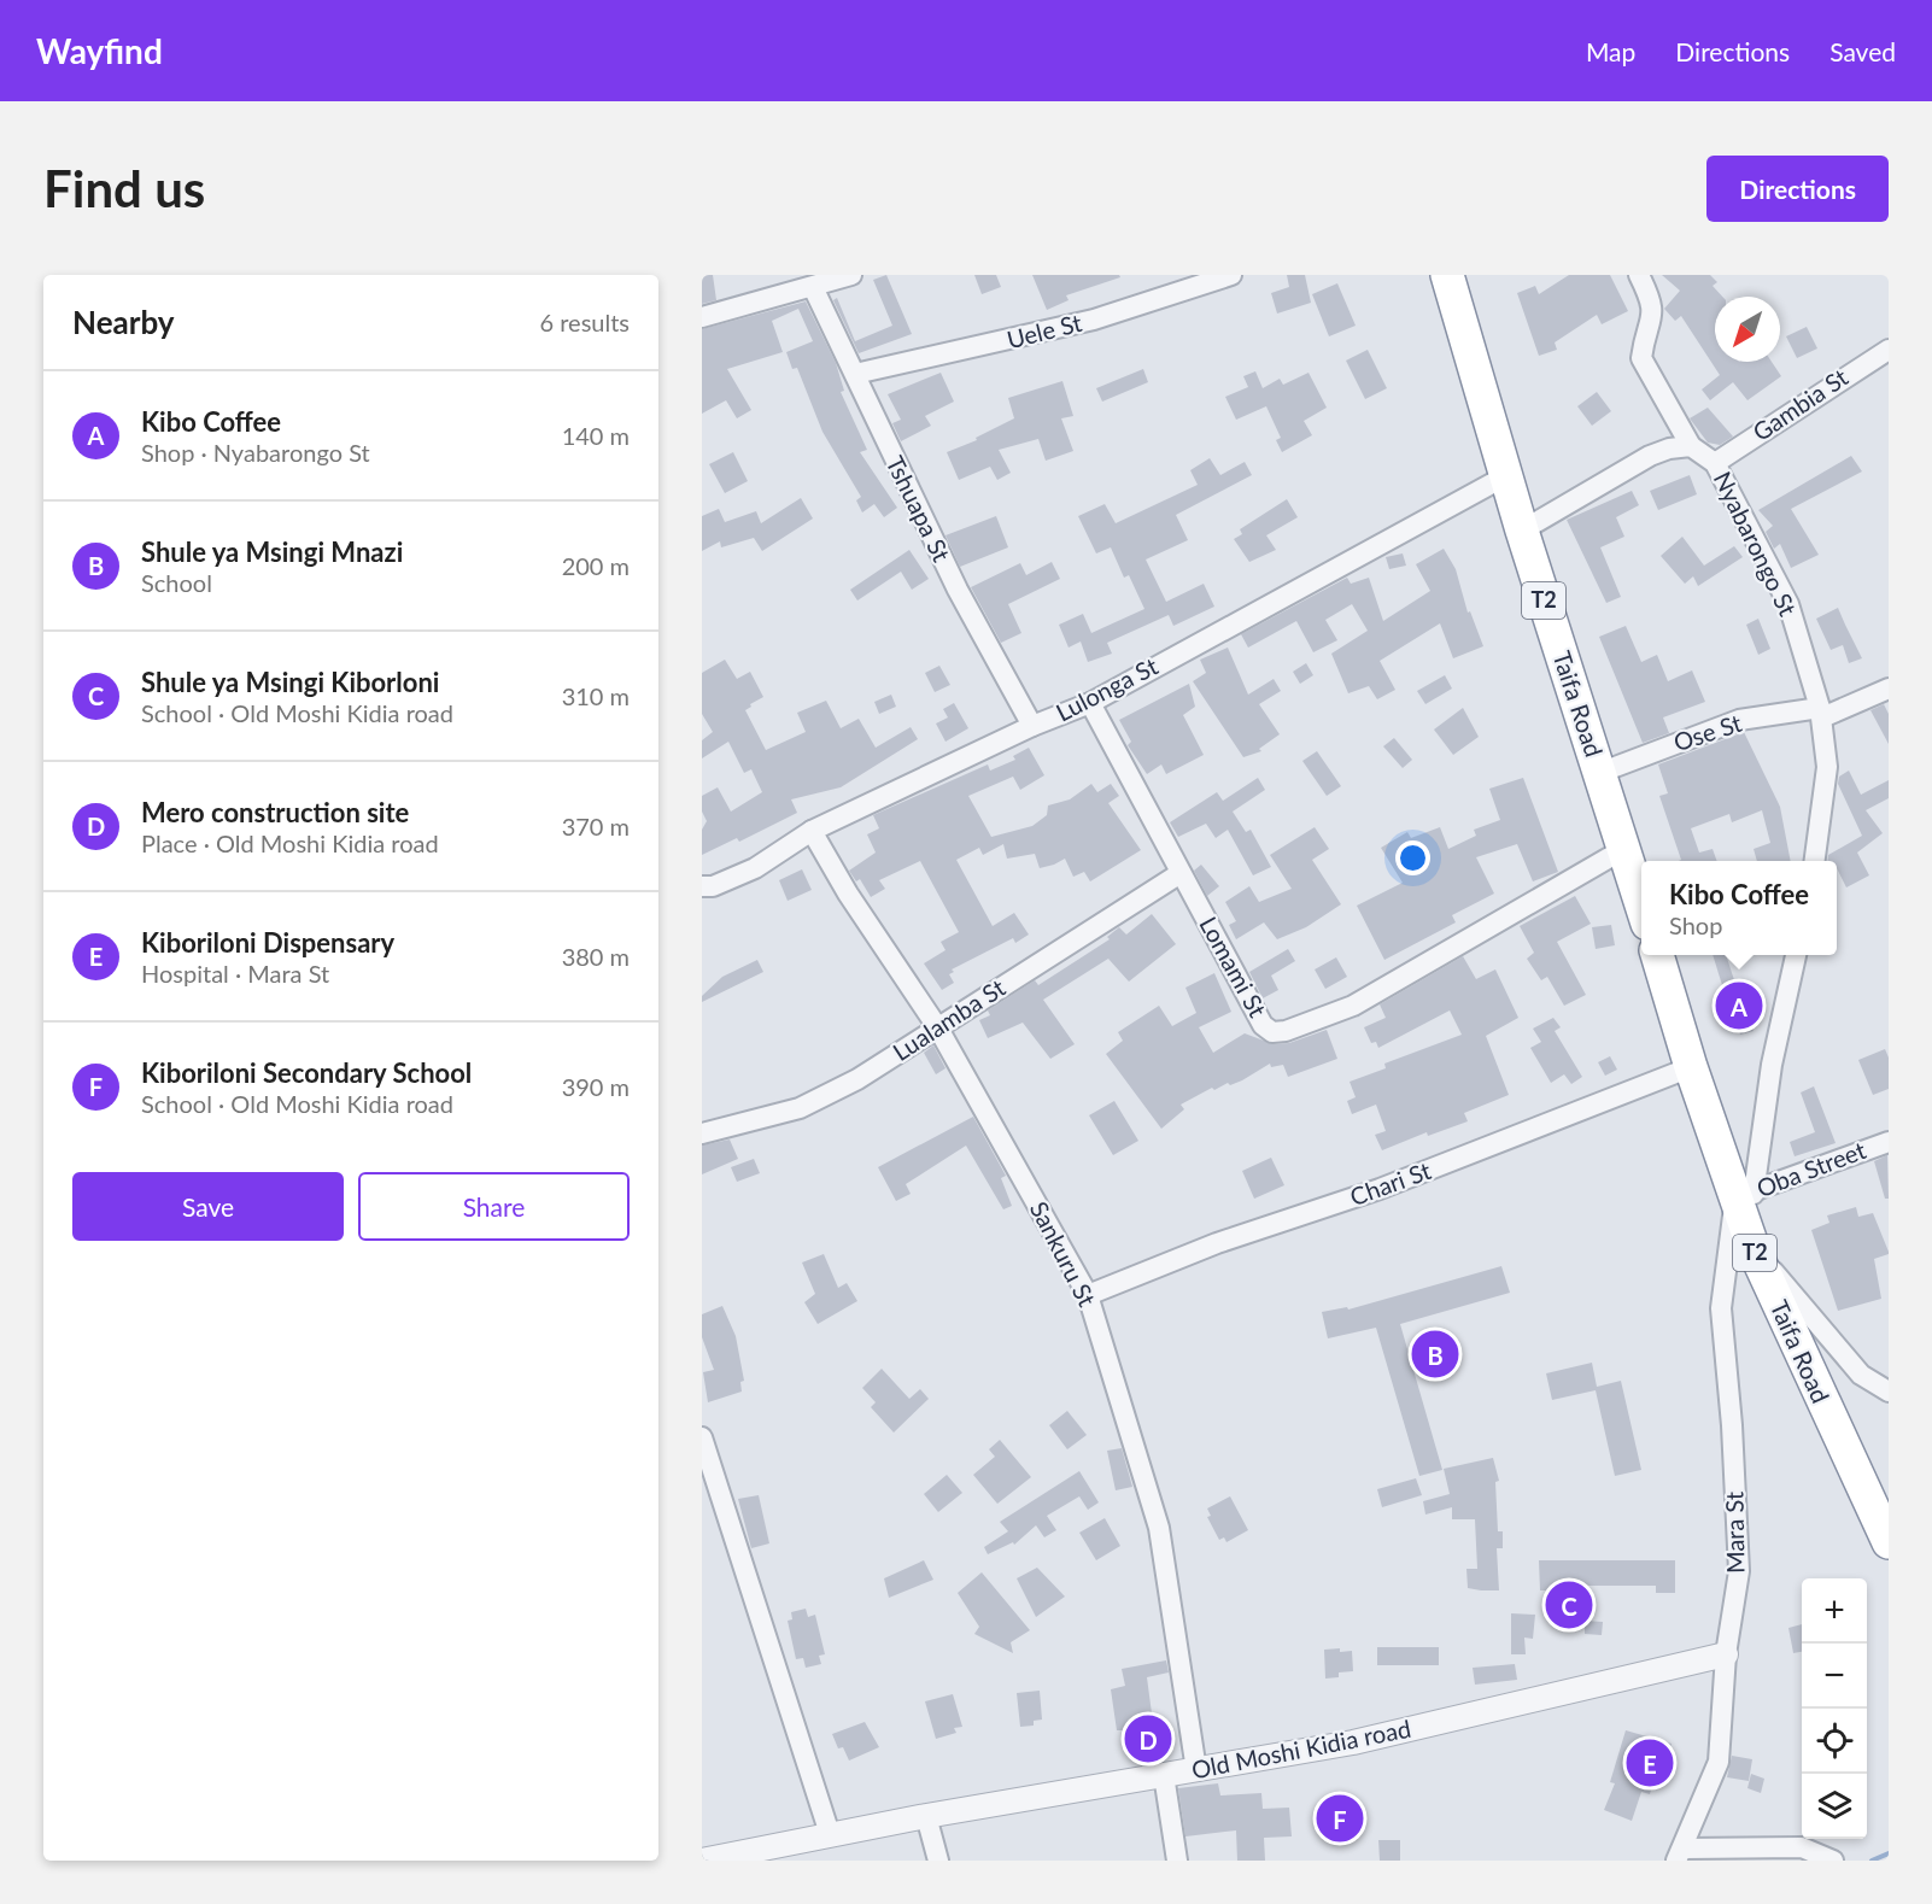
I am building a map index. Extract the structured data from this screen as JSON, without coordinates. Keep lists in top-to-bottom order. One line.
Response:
{"streets":{"highway":["T2","Taifa Road"],"street":["Uele St","Gambia St","Tshuapa St","Nyabarongo St","Lulonga St","Ose St","Lomami St","Lualamba St","Oba Street","Chari St","Sankuru St","Mara St","Old Moshi Kidia road"]},"crossings":[["Uele St","Tshuapa St"],["Gambia St","Nyabarongo St"],["Tshuapa St","Lulonga St"],["Nyabarongo St","Ose St"],["Lulonga St","Taifa Road"],["Lulonga St","Lomami St"],["Lulonga St","Sankuru St"],["Taifa Road","Ose St"],["Taifa Road","Lomami St"],["Taifa Road","Oba Street"],["Taifa Road","Chari St"],["Taifa Road","Mara St"],["Lomami St","Lualamba St"],["Lualamba St","Sankuru St"],["Oba Street","Mara St"],["Chari St","Sankuru St"],["Sankuru St","Old Moshi Kidia road"],["Mara St","Old Moshi Kidia road"]],"north":"bottom left","page":{"header":"Wayfind","nav":["Map","Directions","Saved"],"buttons":["Directions",["Save","Share"]],"title":"Find us","heading":["Nearby","6 results"],"list":[{"mark":"A","name":"Kibo Coffee","note":"Shop · Nyabarongo St","value":"140 m"},{"mark":"B","name":"Shule ya Msingi Mnazi","note":"School","value":"200 m"},{"mark":"C","name":"Shule ya Msingi Kiborloni","note":"School · Old Moshi Kidia road","value":"310 m"},{"mark":"D","name":"Mero construction site","note":"Place · Old Moshi Kidia road","value":"370 m"},{"mark":"E","name":"Kiboriloni Dispensary","note":"Hospital · Mara St","value":"380 m"},{"mark":"F","name":"Kiboriloni Secondary School","note":"School · Old Moshi Kidia road","value":"390 m"}],"popup":["Kibo Coffee","Shop"],"pins":["A","B","C","D","E","F"],"map_buttons":["+","−"]}}
